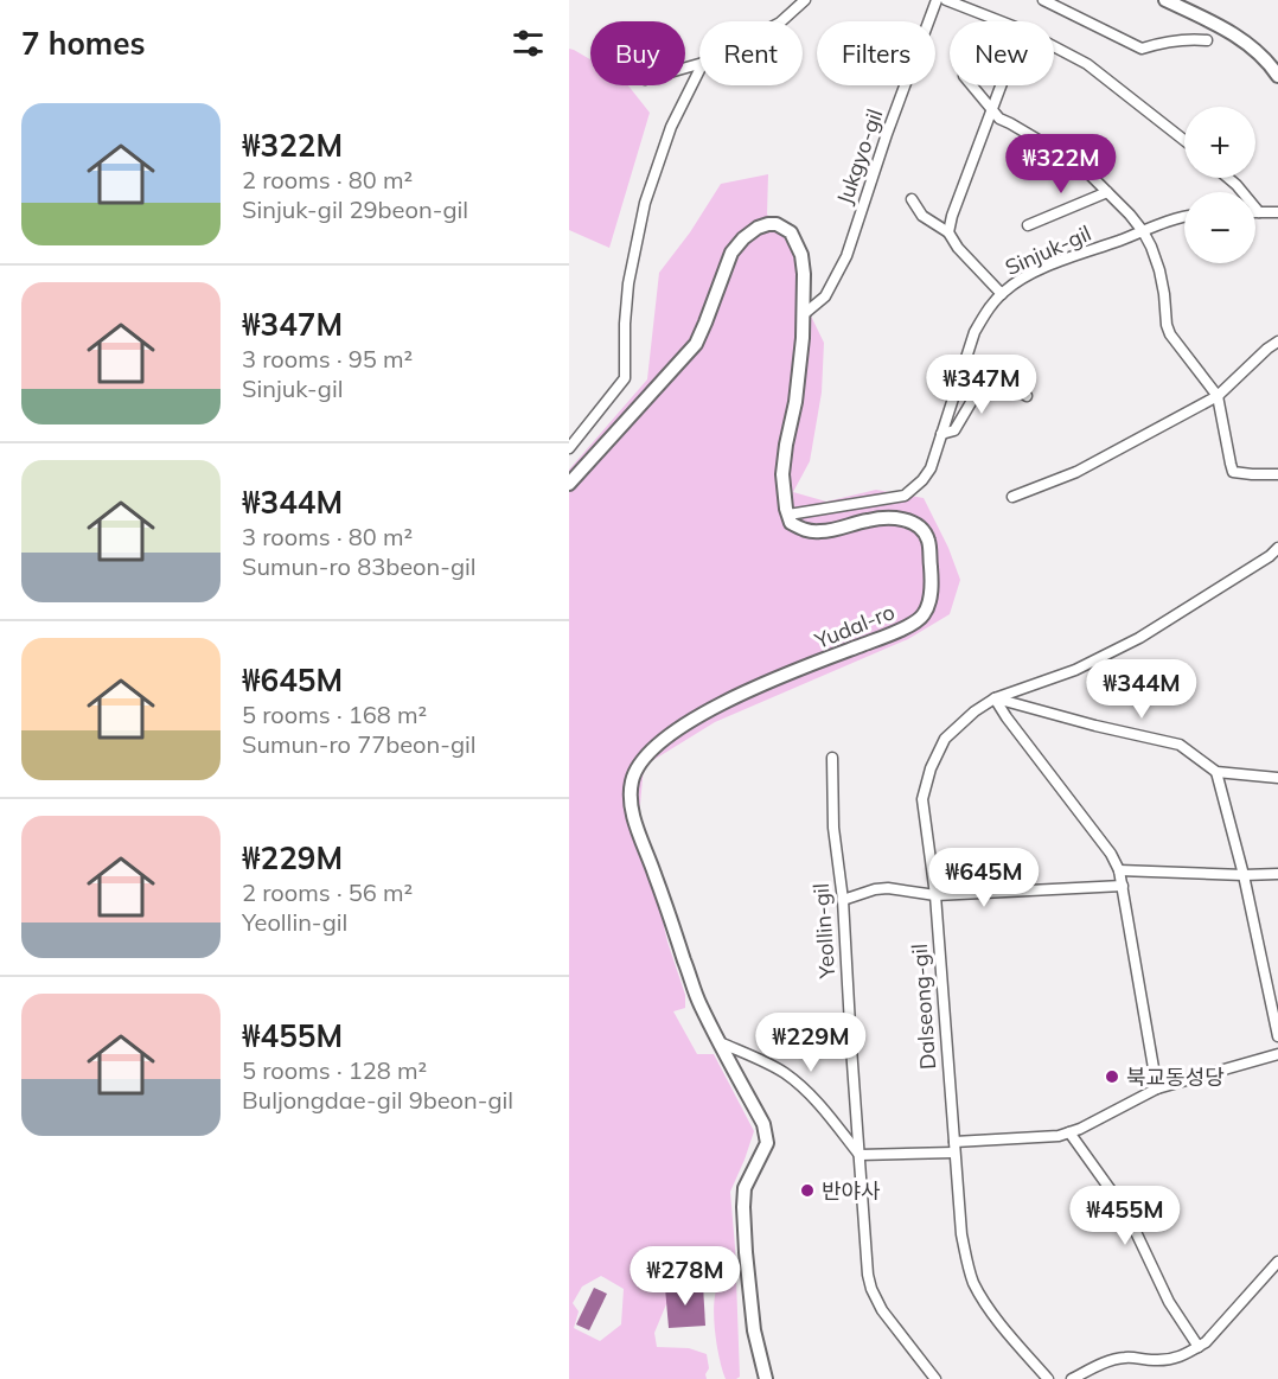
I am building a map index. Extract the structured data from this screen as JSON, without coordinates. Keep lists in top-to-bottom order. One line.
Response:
{"streets":{"street":["Jukgyo-gil","Sinjuk-gil","Yudal-ro","Yeollin-gil","Dalseong-gil"]},"crossings":[["Sinjuk-gil","Yudal-ro"]],"places":["북교동성당","반야사"],"page":{"heading":"7 homes","chip":["Buy","Rent","Filters","New"],"list":[{"name":"₩322M","note":"2 rooms · 80 m² · Sinjuk-gil 29beon-gil"},{"name":"₩347M","note":"3 rooms · 95 m² · Sinjuk-gil"},{"name":"₩344M","note":"3 rooms · 80 m² · Sumun-ro 83beon-gil"},{"name":"₩645M","note":"5 rooms · 168 m² · Sumun-ro 77beon-gil"},{"name":"₩229M","note":"2 rooms · 56 m² · Yeollin-gil"},{"name":"₩455M","note":"5 rooms · 128 m² · Buljongdae-gil 9beon-gil"}],"map_buttons":["+","−"],"price":["₩322M","₩347M","₩344M","₩645M","₩229M","₩455M","₩278M"]}}
